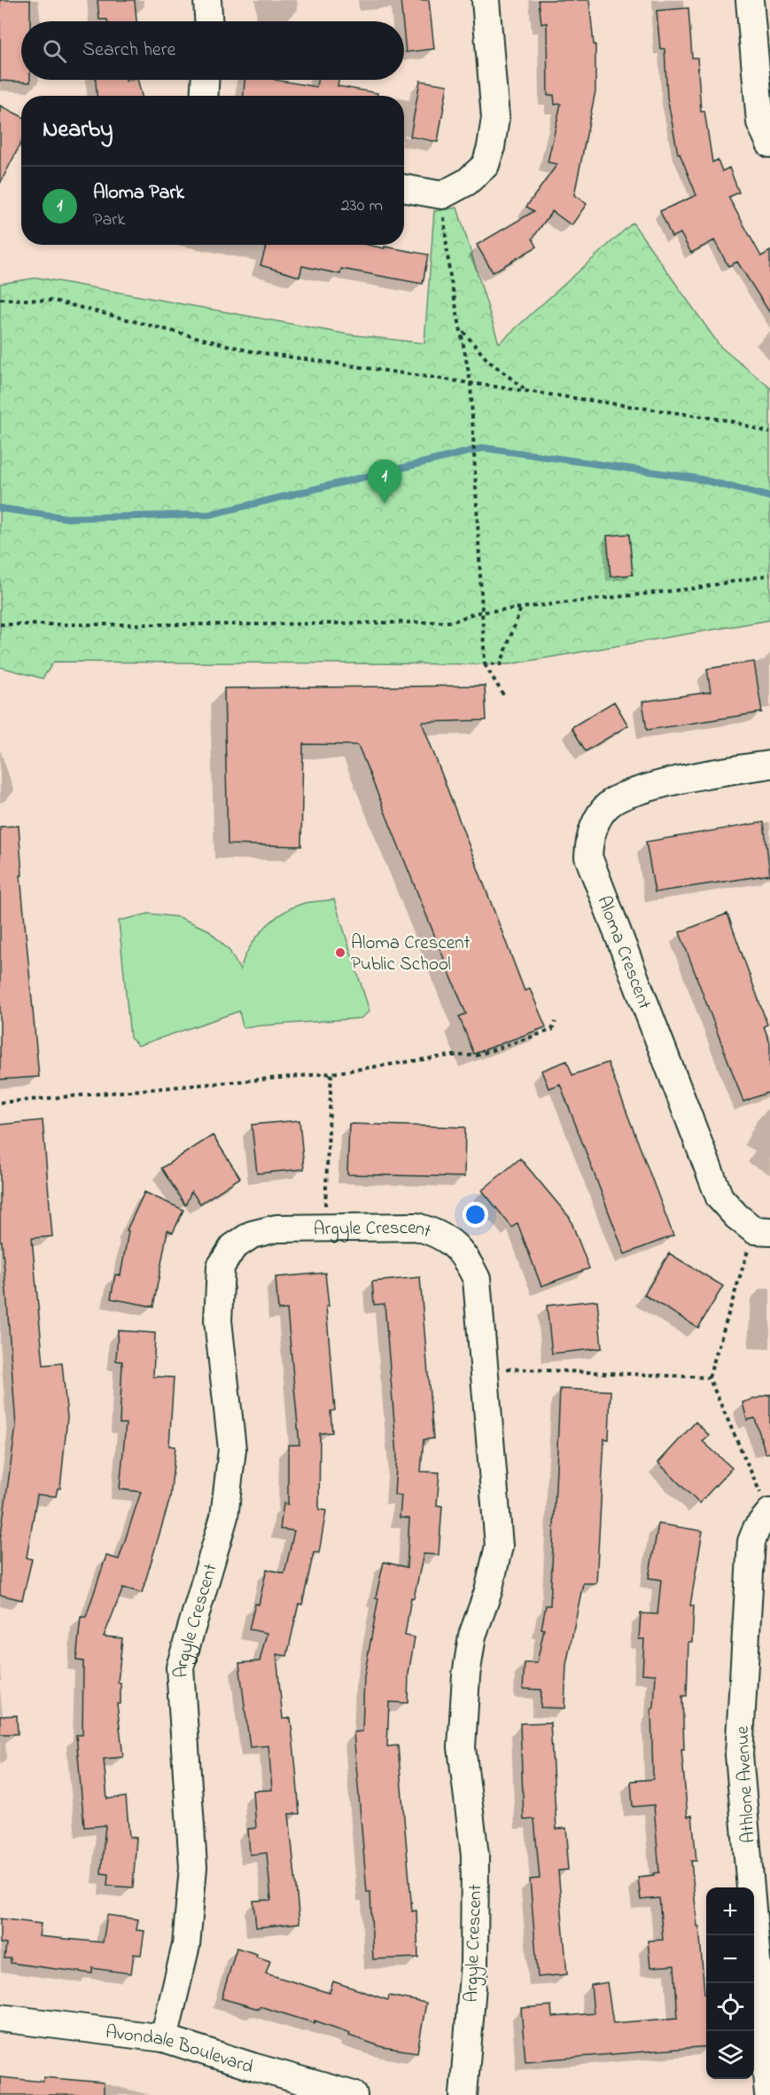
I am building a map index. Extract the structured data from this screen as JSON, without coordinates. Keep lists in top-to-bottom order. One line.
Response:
{"streets":{"street":["Aloma Crescent","Argyle Crescent","Athlone Avenue","Avondale Boulevard"]},"crossings":[["Argyle Crescent","Avondale Boulevard"]],"places":["Aloma Crescent Public School"],"page":{"search":"Search here","heading":"Nearby","list":[{"mark":"1","name":"Aloma Park","note":"Park","value":"230 m"}],"pins":"1","map_buttons":["+","−"]}}
